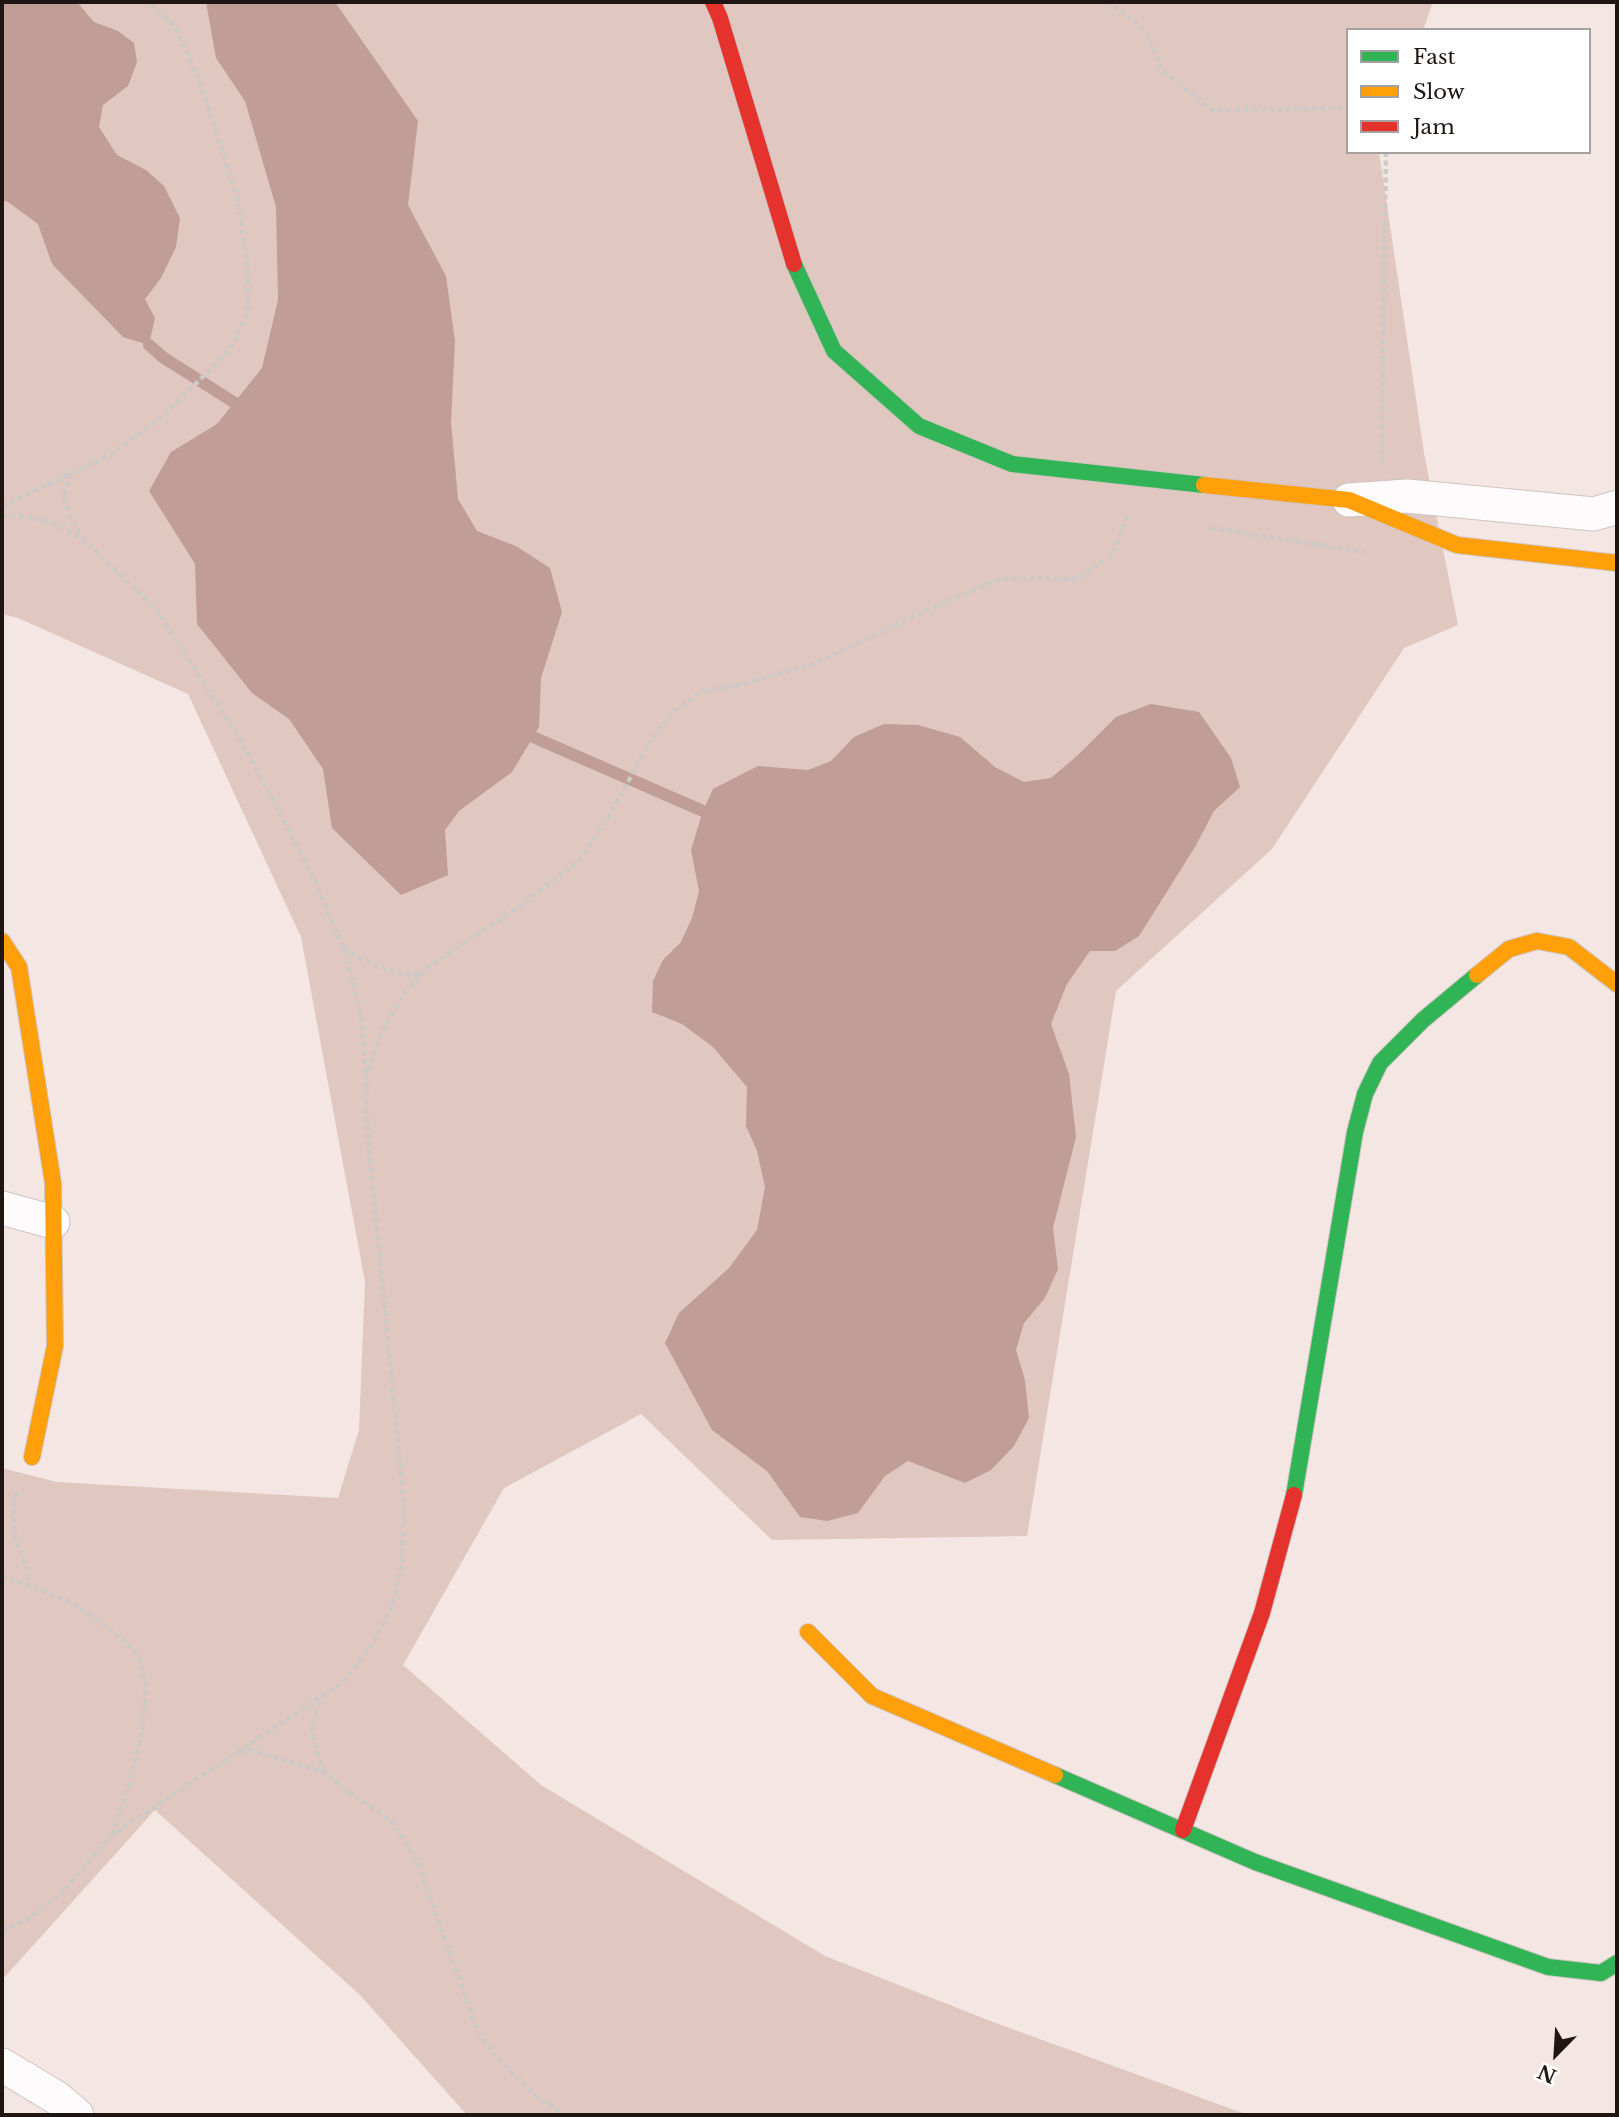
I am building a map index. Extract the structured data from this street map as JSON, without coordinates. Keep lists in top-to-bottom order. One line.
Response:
{"legend":["Fast","Slow","Jam"],"north":"bottom left"}
